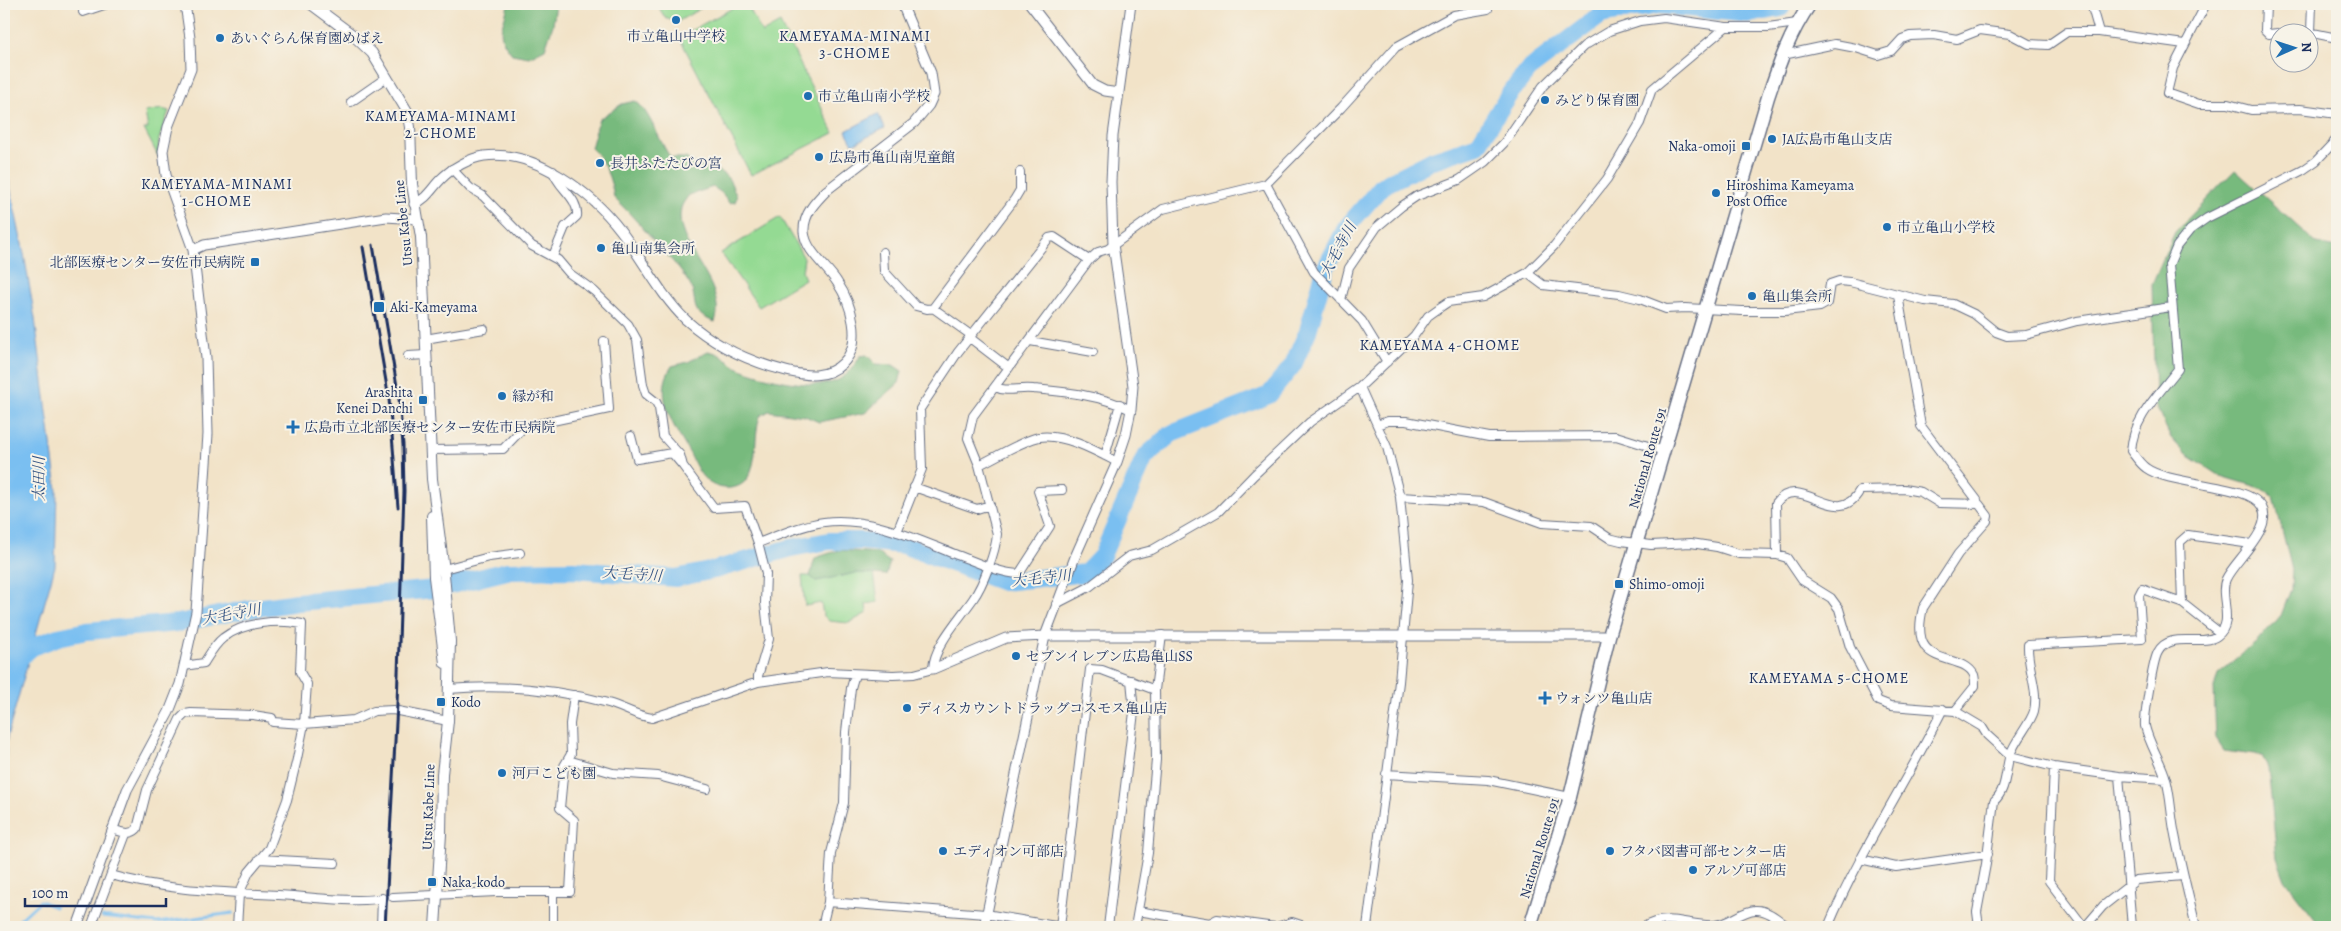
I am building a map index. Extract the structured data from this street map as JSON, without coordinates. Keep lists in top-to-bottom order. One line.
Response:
{"streets":{"highway":["National Route 191"],"main road":["Utsu Kabe Line"]},"districts":["KAMEYAMA-MINAMI 3-CHOME","KAMEYAMA-MINAMI 2-CHOME","KAMEYAMA-MINAMI 1-CHOME","KAMEYAMA 4-CHOME","KAMEYAMA 5-CHOME"],"water":["大毛寺川","太田川"],"places":{"other":["市立亀山中学校","あいぐらん保育園めばえ","市立亀山南小学校","みどり保育園","JA広島市亀山支店","広島市亀山南児童館","長井ふたたびの宮","Hiroshima Kameyama Post Office","市立亀山小学校","亀山南集会所","亀山集会所","縁が和","セブンイレブン広島亀山SS","ディスカウントドラッグコスモス亀山店","河戸こども園","エディオン可部店","フタバ図書可部センター店","アルゾ可部店"],"transit":["Naka-omoji","北部医療センター安佐市民病院","Aki-Kameyama","Arashita Kenei Danchi","Shimo-omoji","Kodo","Naka-kodo"],"health":["広島市立北部医療センター安佐市民病院","ウォンツ亀山店"]},"scale_bar":"100 m","north":"right"}
